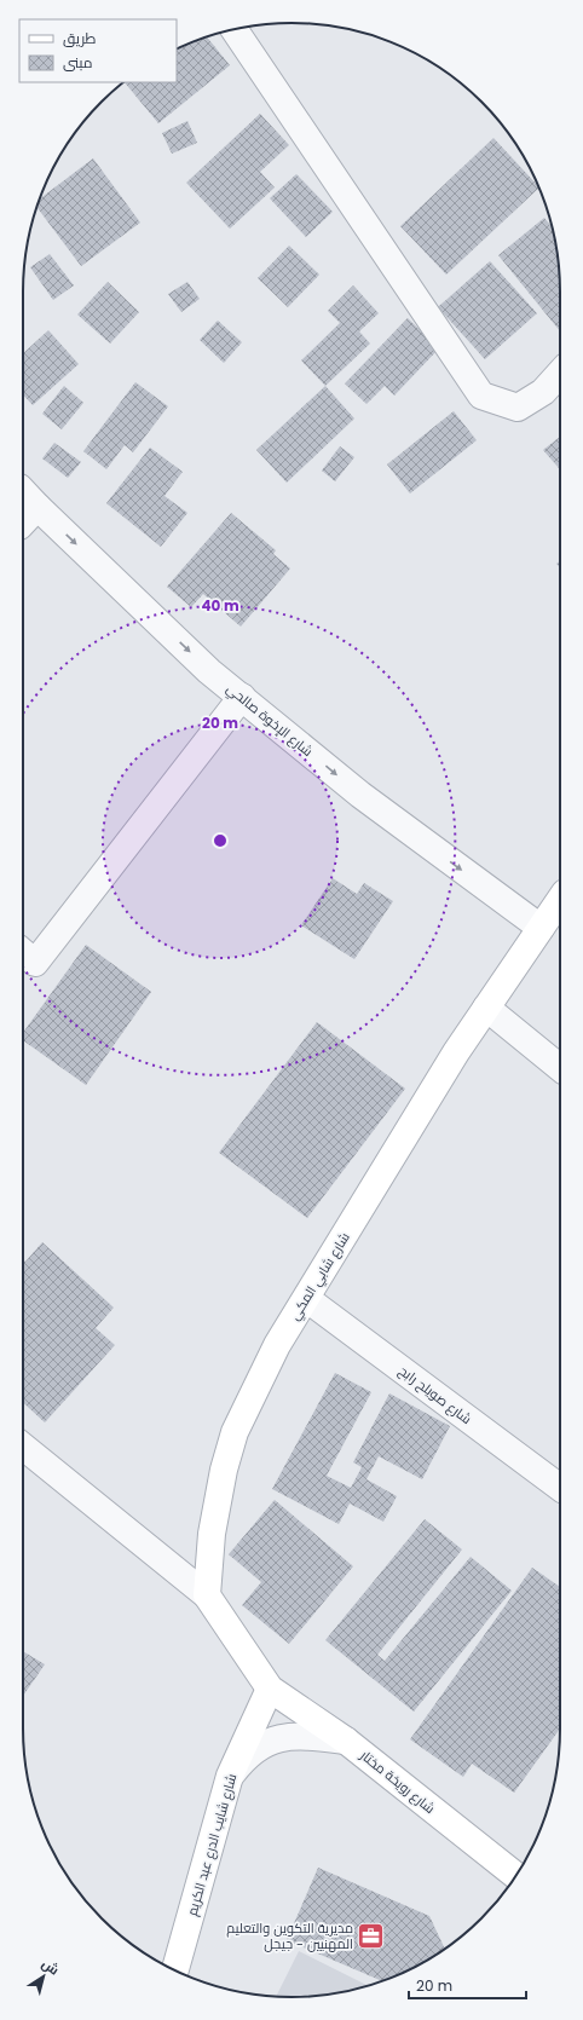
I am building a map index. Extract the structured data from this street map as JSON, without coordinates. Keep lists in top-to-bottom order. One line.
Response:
{"streets":{"main road":["شارع شابي المكي","شارع رويخة مختار","شارع شايب الدرع عبد الكريم"],"street":["شارع الإخوة صالحي","شارع صويلح رابح"]},"crossings":[["شارع الإخوة صالحي","شارع شابي المكي"],["شارع شابي المكي","شارع صويلح رابح"],["شارع رويخة مختار","شارع شايب الدرع عبد الكريم"]],"one_way":["شارع الإخوة صالحي"],"places":{"office":["مديرية التكوين والتعليم المهنيين - جيجل"]},"legend":["طريق","مبنى"],"scale_bar":"20 m","north":"top right","rings":["40 m","20 m"]}
